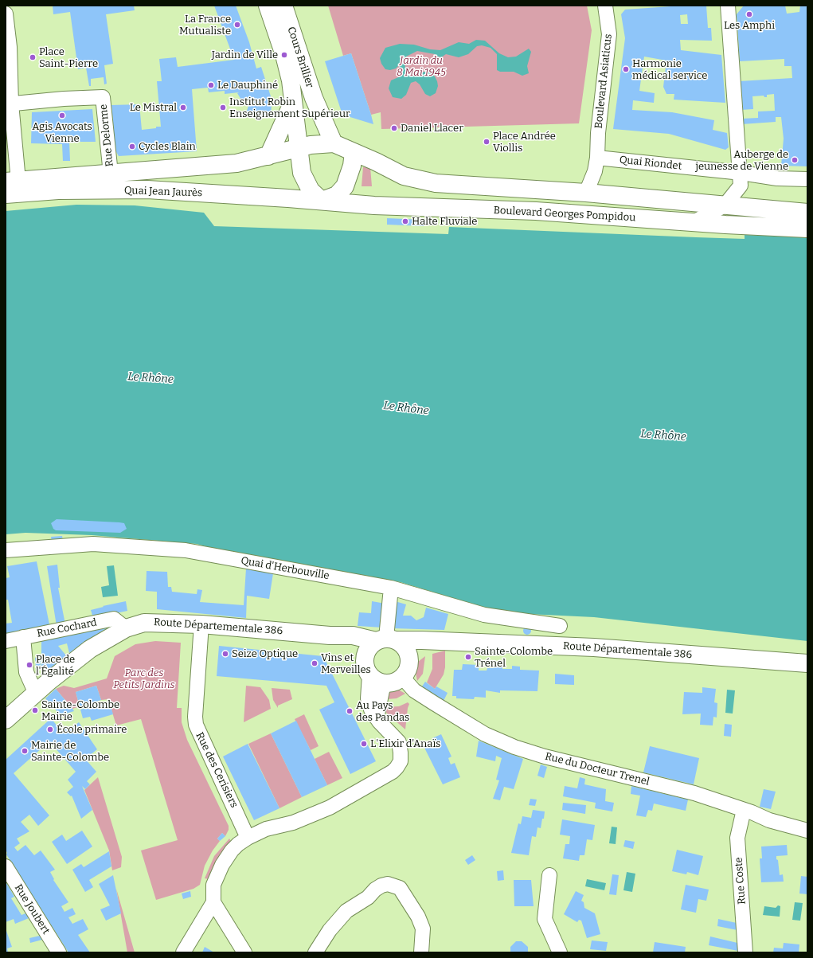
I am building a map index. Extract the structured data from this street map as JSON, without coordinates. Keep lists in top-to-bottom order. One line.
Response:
{"streets":{"main road":["Cours Brillier","Quai Jean Jaurès","Boulevard Georges Pompidou","Route Départementale 386"],"street":["Boulevard Asiaticus","Rue Delorme","Quai Riondet","Quai d'Herbouville","Rue Cochard","Rue du Docteur Trenel","Rue des Cerisiers","Rue Coste","Rue Joubert"]},"crossings":[["Cours Brillier","Quai Jean Jaurès"],["Cours Brillier","Boulevard Georges Pompidou"],["Boulevard Asiaticus","Quai Riondet"],["Rue Delorme","Quai Jean Jaurès"],["Quai Jean Jaurès","Boulevard Georges Pompidou"],["Route Départementale 386","Rue Cochard"],["Route Départementale 386","Rue du Docteur Trenel"],["Route Départementale 386","Rue des Cerisiers"],["Rue du Docteur Trenel","Rue Coste"]],"water":["Le Rhône"],"parks":["Jardin du 8 Mai 1945","Parc des Petits Jardins"],"places":["Les Amphi","La France Mutualiste","Jardin de Ville","Place Saint-Pierre","Harmonie médical service","Le Dauphiné","Le Mistral","Institut Robin Enseignement Supérieur","Agis Avocats Vienne","Daniel Llacer","Place Andrée Viollis","Cycles Blain","Auberge de jeunesse de Vienne","Halte Fluviale","Seize Optique","Sainte-Colombe Trénel","Vins et Merveilles","Place de l'Égalité","Sainte-Colombe Mairie","Au Pays des Pandas","École primaire","L'Elixir d'Anaïs","Mairie de Sainte-Colombe"]}
